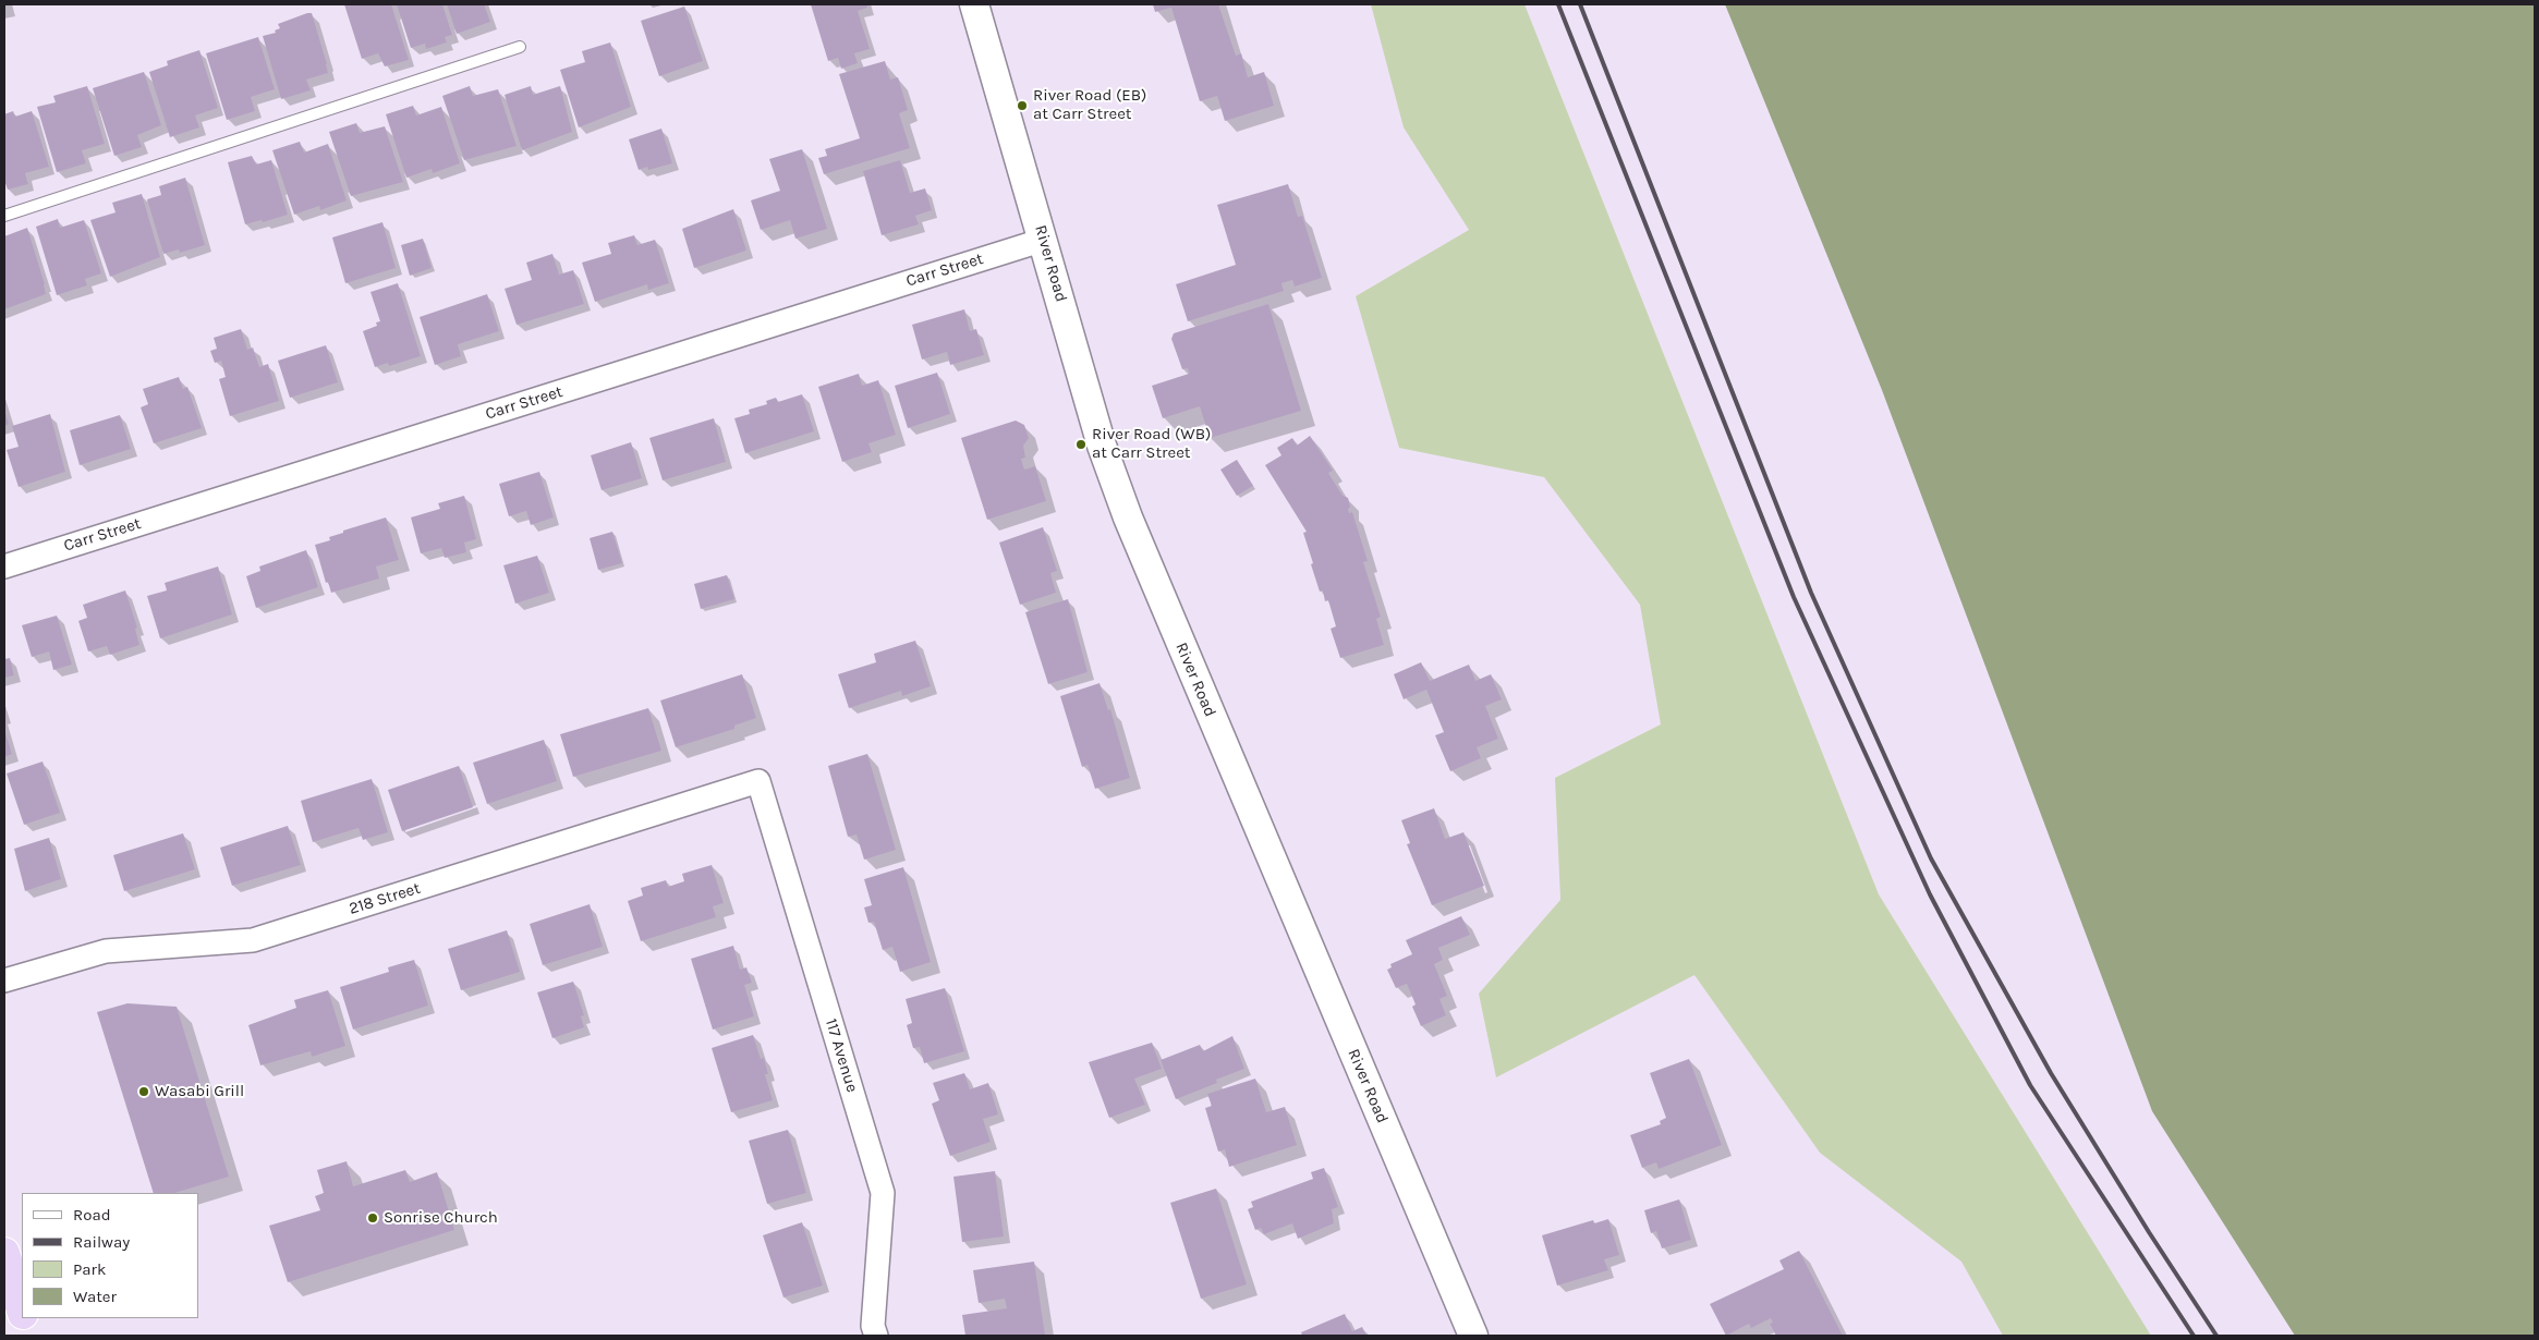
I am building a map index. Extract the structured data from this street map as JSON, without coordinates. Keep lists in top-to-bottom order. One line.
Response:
{"streets":{"street":["River Road","Carr Street","218 Street","117 Avenue"]},"crossings":[["River Road","Carr Street"],["218 Street","117 Avenue"]],"places":["River Road (EB) at Carr Street","River Road (WB) at Carr Street","Wasabi Grill","Sonrise Church"],"legend":["Road","Railway","Park","Water"]}
